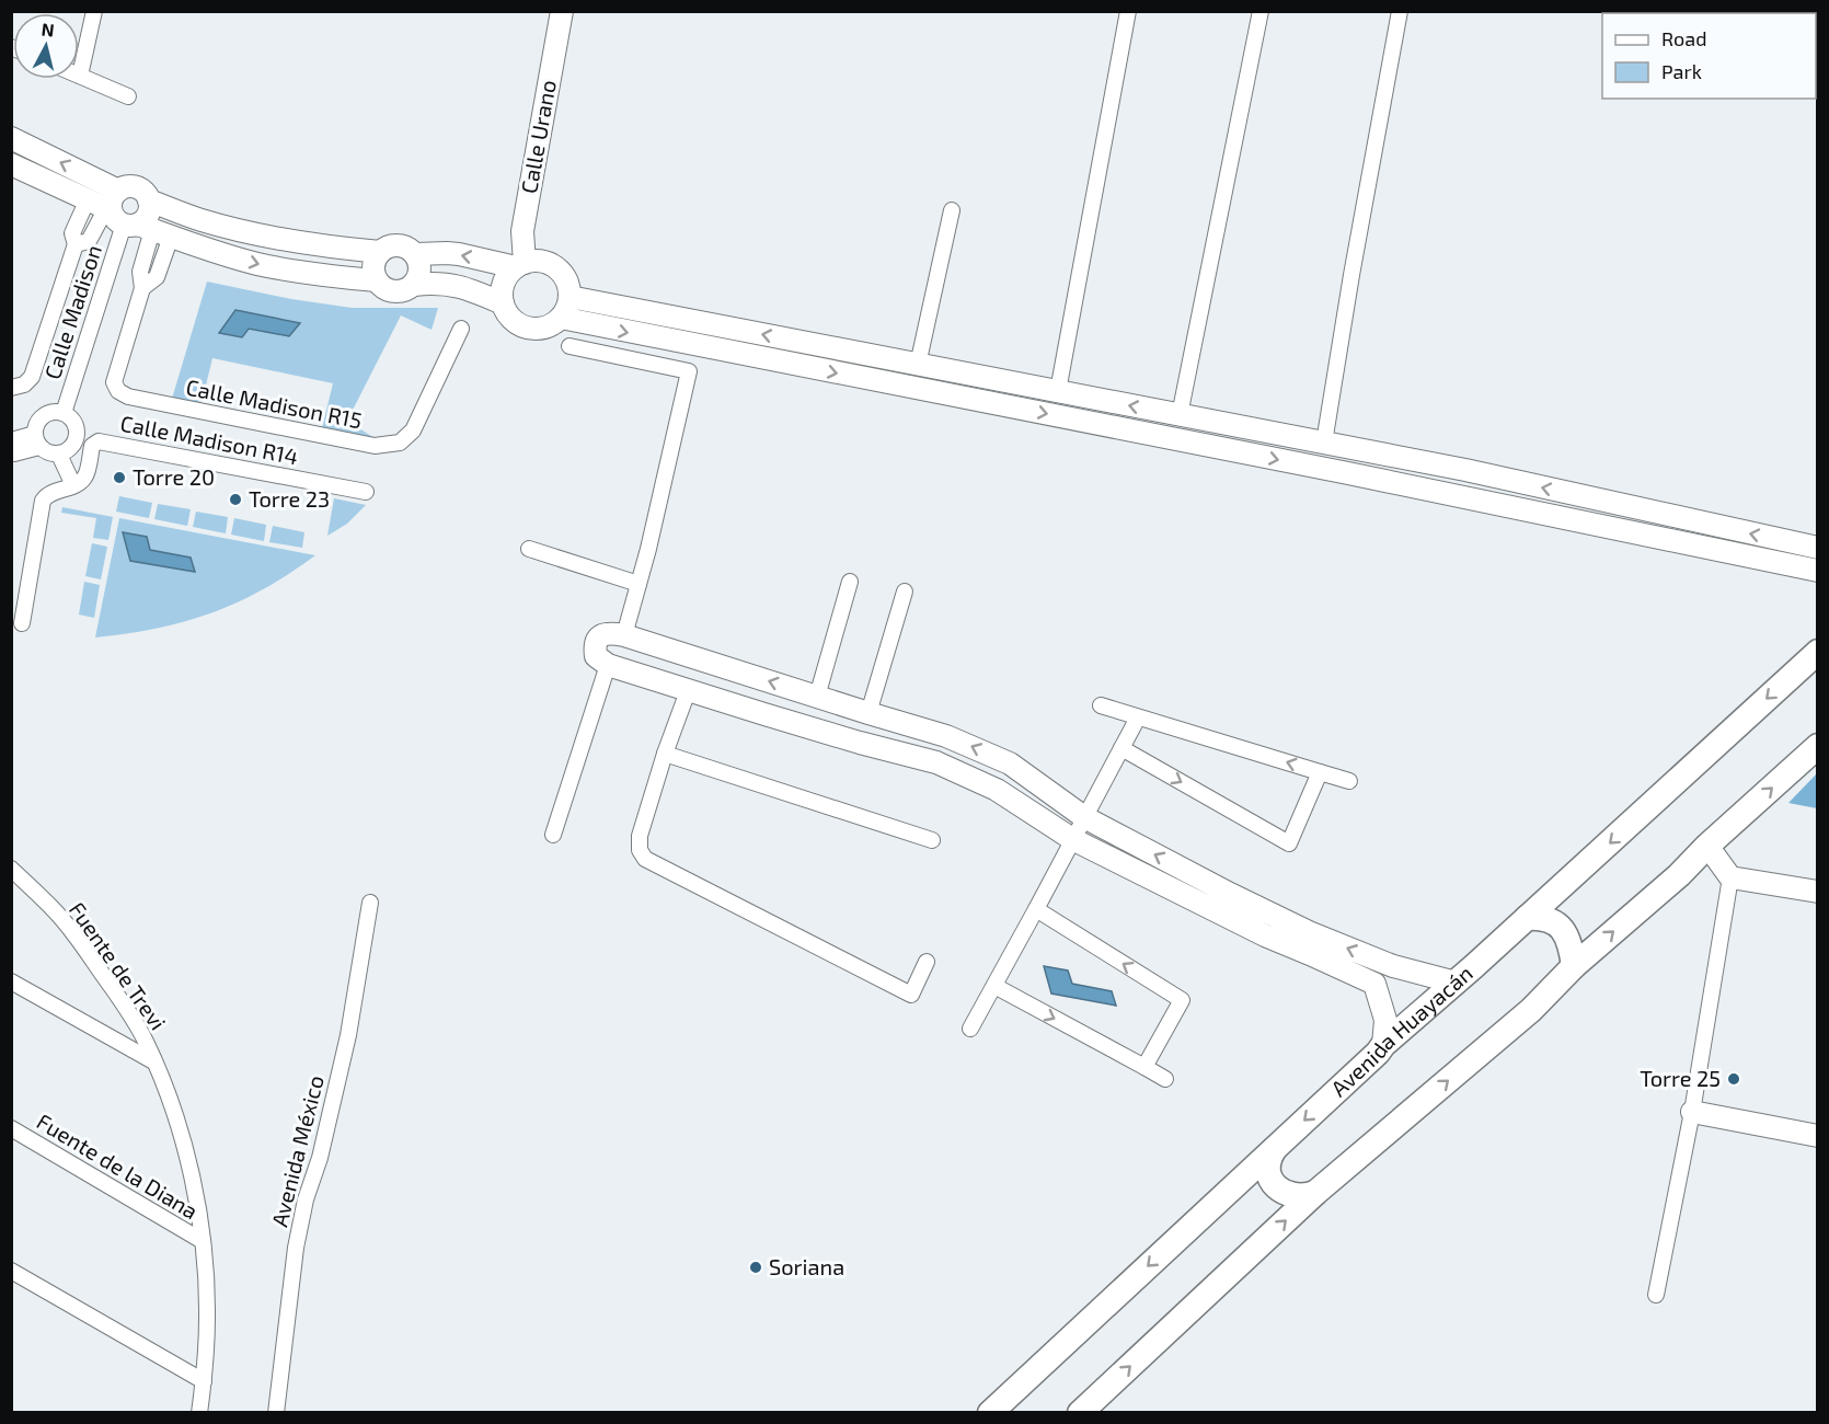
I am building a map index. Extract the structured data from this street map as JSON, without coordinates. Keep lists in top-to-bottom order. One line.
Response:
{"streets":{"main road":["Calle Urano","Avenida Huayacán"],"street":["Calle Madison","Calle Madison R15","Calle Madison R14","Fuente de Trevi","Avenida México","Fuente de la Diana"]},"crossings":[["Calle Madison","Calle Madison R15"],["Fuente de Trevi","Fuente de la Diana"]],"places":["Torre 20","Torre 23","Torre 25","Soriana"],"legend":["Road","Park"],"north":"top"}
